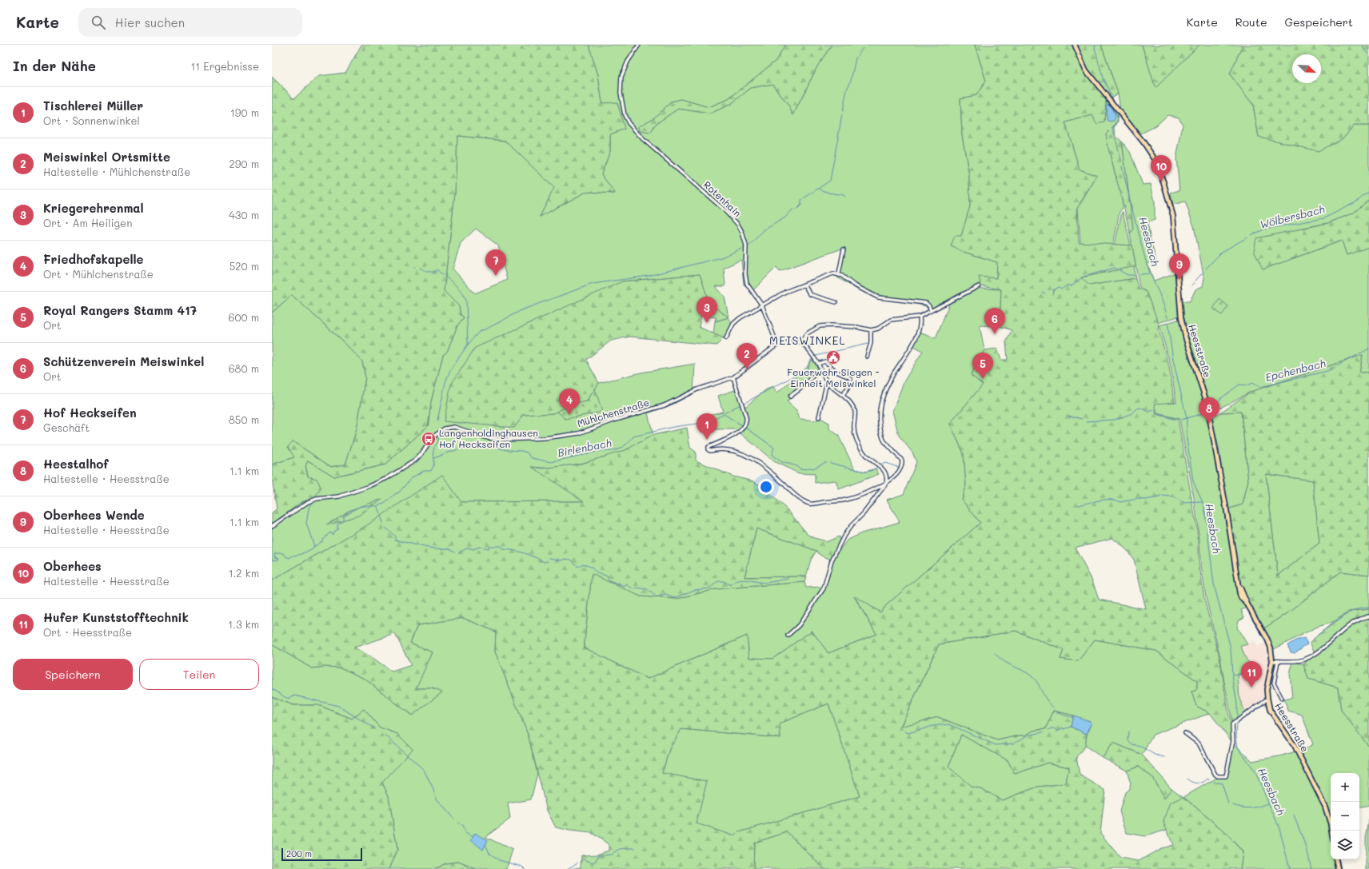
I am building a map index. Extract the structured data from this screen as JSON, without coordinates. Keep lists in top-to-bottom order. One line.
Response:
{"streets":{"main road":["Heesstraße"],"street":["Rotenhain","Mühlchenstraße"]},"crossings":[["Rotenhain","Mühlchenstraße"]],"districts":["MEISWINKEL"],"water":["Wölbersbach","Heesbach","Epchenbach","Birlenbach"],"places":{"public building":["Feuerwehr Siegen - Einheit Meiswinkel"],"bus stop":["Langenholdinghausen Hof Heckseifen"]},"scale_bar":"200 m","north":"bottom right","page":{"header":"Karte","search":"Hier suchen","nav":["Karte","Route","Gespeichert"],"heading":["In der Nähe","11 Ergebnisse"],"list":[{"mark":"1","name":"Tischlerei Müller","note":"Ort · Sonnenwinkel","value":"190 m"},{"mark":"2","name":"Meiswinkel Ortsmitte","note":"Haltestelle · Mühlchenstraße","value":"290 m"},{"mark":"3","name":"Kriegerehrenmal","note":"Ort · Am Heiligen","value":"430 m"},{"mark":"4","name":"Friedhofskapelle","note":"Ort · Mühlchenstraße","value":"520 m"},{"mark":"5","name":"Royal Rangers Stamm 417","note":"Ort","value":"600 m"},{"mark":"6","name":"Schützenverein Meiswinkel","note":"Ort","value":"680 m"},{"mark":"7","name":"Hof Heckseifen","note":"Geschäft","value":"850 m"},{"mark":"8","name":"Heestalhof","note":"Haltestelle · Heesstraße","value":"1.1 km"},{"mark":"9","name":"Oberhees Wende","note":"Haltestelle · Heesstraße","value":"1.1 km"},{"mark":"10","name":"Oberhees","note":"Haltestelle · Heesstraße","value":"1.2 km"},{"mark":"11","name":"Hufer Kunststofftechnik","note":"Ort · Heesstraße","value":"1.3 km"}],"pins":["10","7","9","3","6","2","5","4","8","1","11"],"buttons":["Speichern","Teilen"],"map_buttons":["+","−"],"scale":"200 m"}}
